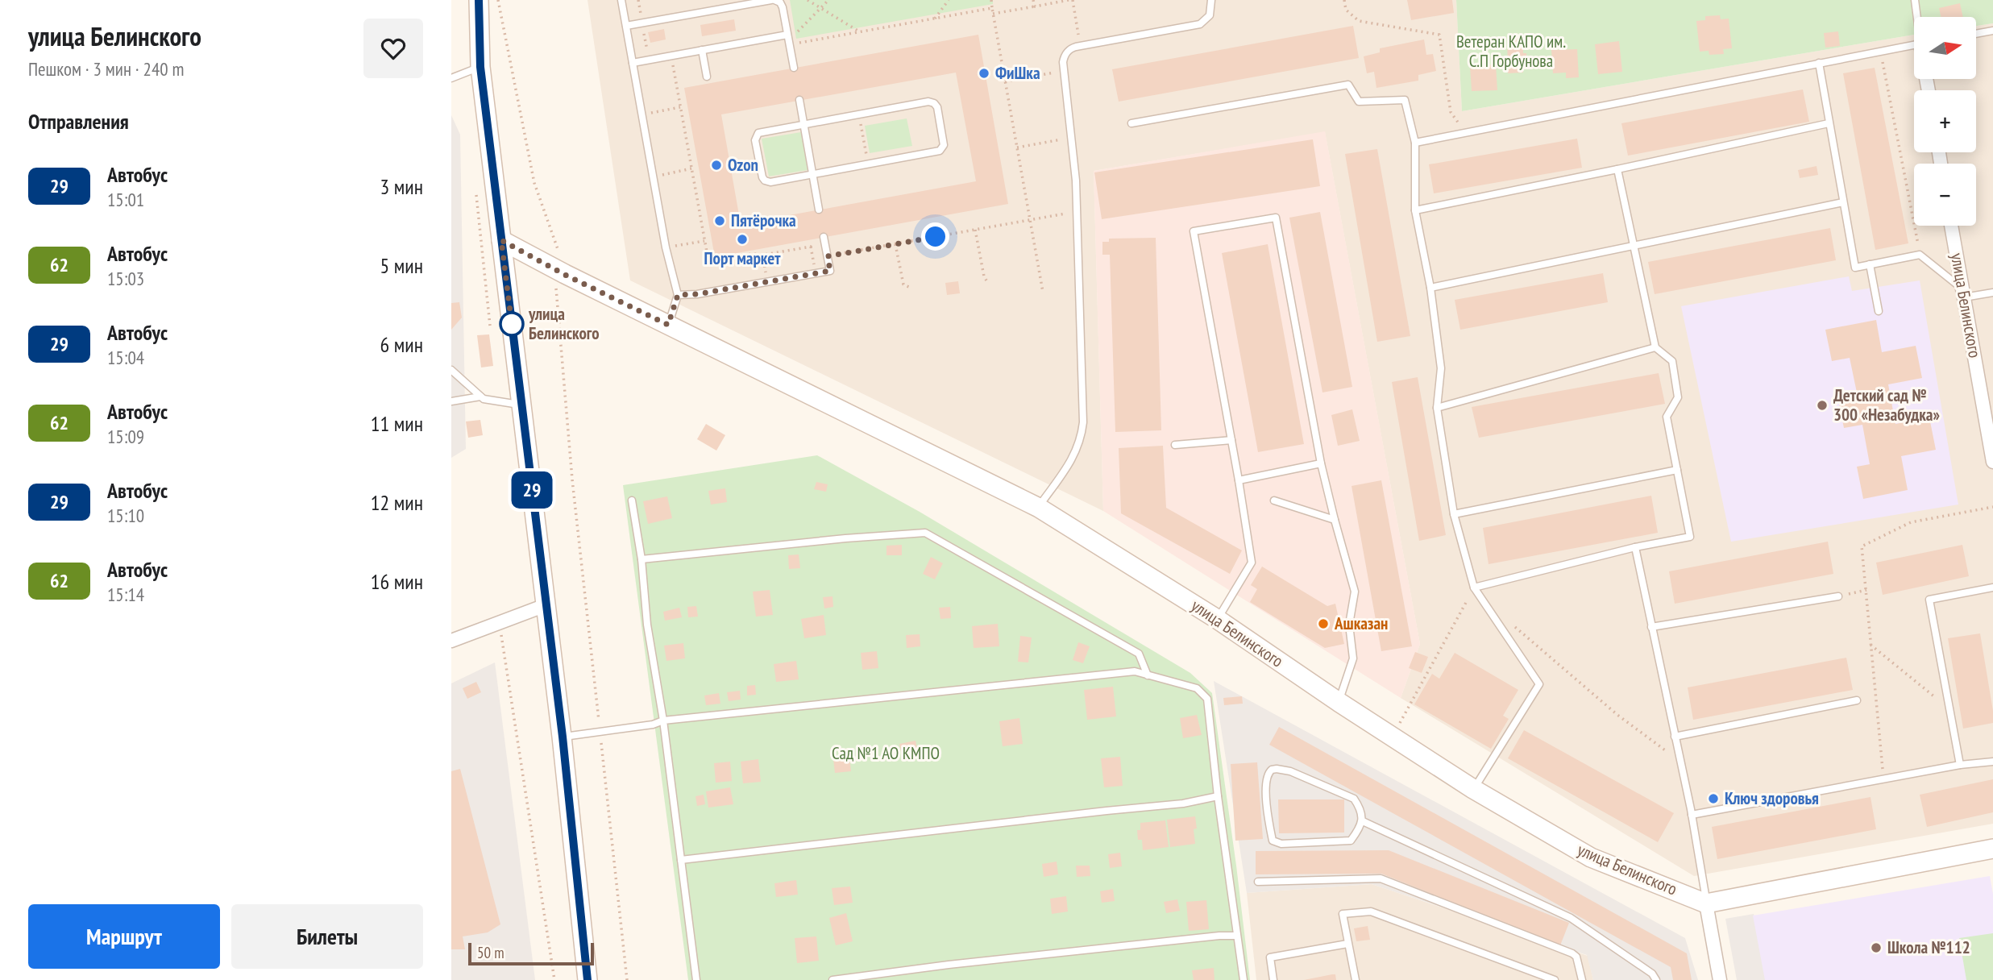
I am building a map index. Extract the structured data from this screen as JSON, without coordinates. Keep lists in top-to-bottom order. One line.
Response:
{"streets":{"street":["улица Белинского"]},"parks":["Ветеран КАПО им. С.П Горбунова","Сад №1 АО КМПО"],"places":["ФиШка","Ozon","Пятёрочка","Порт маркет","улица Белинского","Детский сад № 300 «Незабудка»","Ашказан","Ключ здоровья","Школа №112"],"lines":["bus line 29"],"scale_bar":"50 m","north":"right","page":{"heading":[["улица Белинского","Пешком · 3 мин · 240 m"],"Отправления"],"on_map":"29","map_buttons":["+","−"],"list":[{"mark":"29","name":"Автобус","note":"15:01","value":"3 мин"},{"mark":"62","name":"Автобус","note":"15:03","value":"5 мин"},{"mark":"29","name":"Автобус","note":"15:04","value":"6 мин"},{"mark":"62","name":"Автобус","note":"15:09","value":"11 мин"},{"mark":"29","name":"Автобус","note":"15:10","value":"12 мин"},{"mark":"62","name":"Автобус","note":"15:14","value":"16 мин"}],"buttons":["Маршрут","Билеты"],"scale":"50 m"}}
